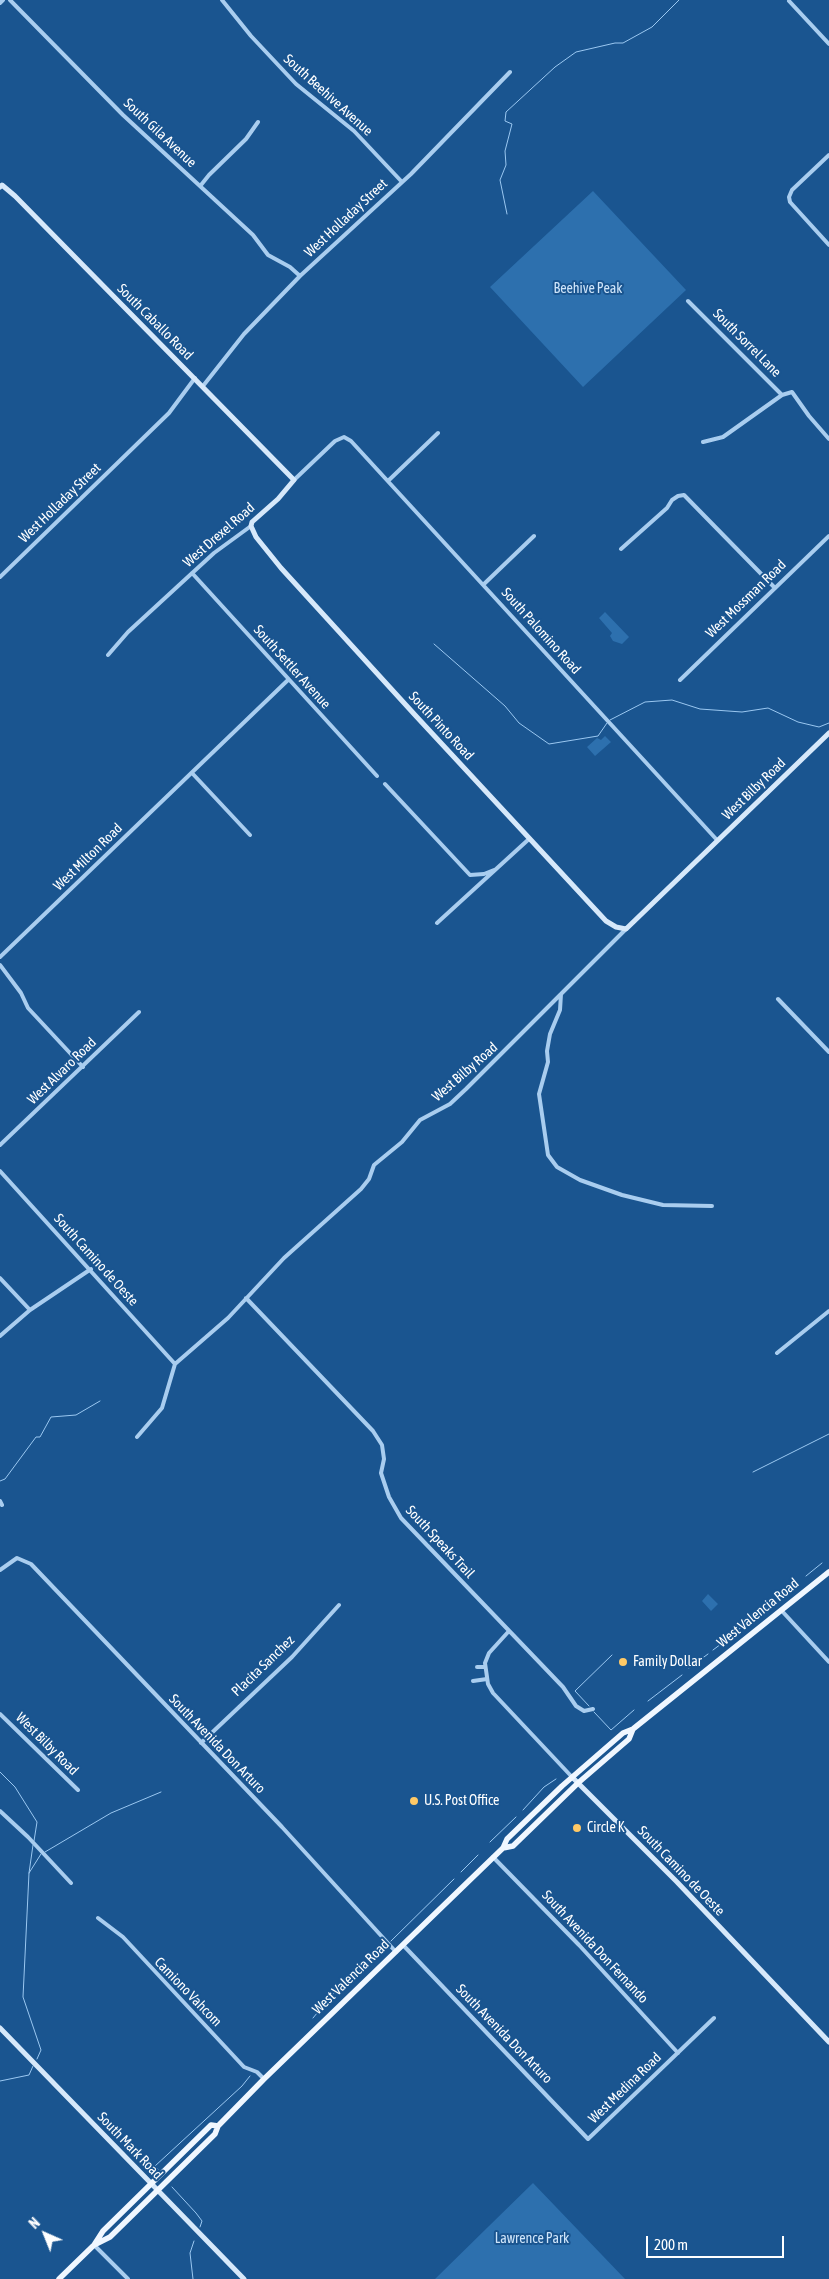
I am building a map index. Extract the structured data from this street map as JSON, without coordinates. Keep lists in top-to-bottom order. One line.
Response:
{"streets":{"main road":["West Valencia Road"],"street":["South Beehive Avenue","South Gila Avenue","West Holladay Street","South Caballo Road","South Sorrel Lane","West Drexel Road","West Mossman Road","South Palomino Road","South Settler Avenue","South Pinto Road","West Bilby Road","West Milton Road","West Alvaro Road","South Camino de Oeste","South Speaks Trail","Placita Sanchez","South Avenida Don Arturo","South Avenida Don Fernando","Camiono Vahcom","West Medina Road","South Mark Road"]},"crossings":[["South Beehive Avenue","West Holladay Street"],["South Gila Avenue","West Holladay Street"],["West Holladay Street","South Caballo Road"],["South Caballo Road","West Drexel Road"],["West Drexel Road","South Palomino Road"],["West Drexel Road","South Settler Avenue"],["West Drexel Road","South Pinto Road"],["South Palomino Road","West Bilby Road"],["South Settler Avenue","West Milton Road"],["South Pinto Road","West Bilby Road"],["West Bilby Road","South Camino de Oeste"],["West Bilby Road","South Speaks Trail"],["South Camino de Oeste","South Speaks Trail"],["South Camino de Oeste","West Valencia Road"],["West Valencia Road","South Avenida Don Arturo"],["West Valencia Road","South Avenida Don Fernando"],["West Valencia Road","Camiono Vahcom"],["West Valencia Road","South Mark Road"],["Placita Sanchez","South Avenida Don Arturo"],["South Avenida Don Arturo","West Medina Road"],["South Avenida Don Fernando","West Medina Road"]],"parks":["Beehive Peak","Lawrence Park"],"places":["Family Dollar","U.S. Post Office","Circle K"],"scale_bar":"200 m","north":"top left"}
